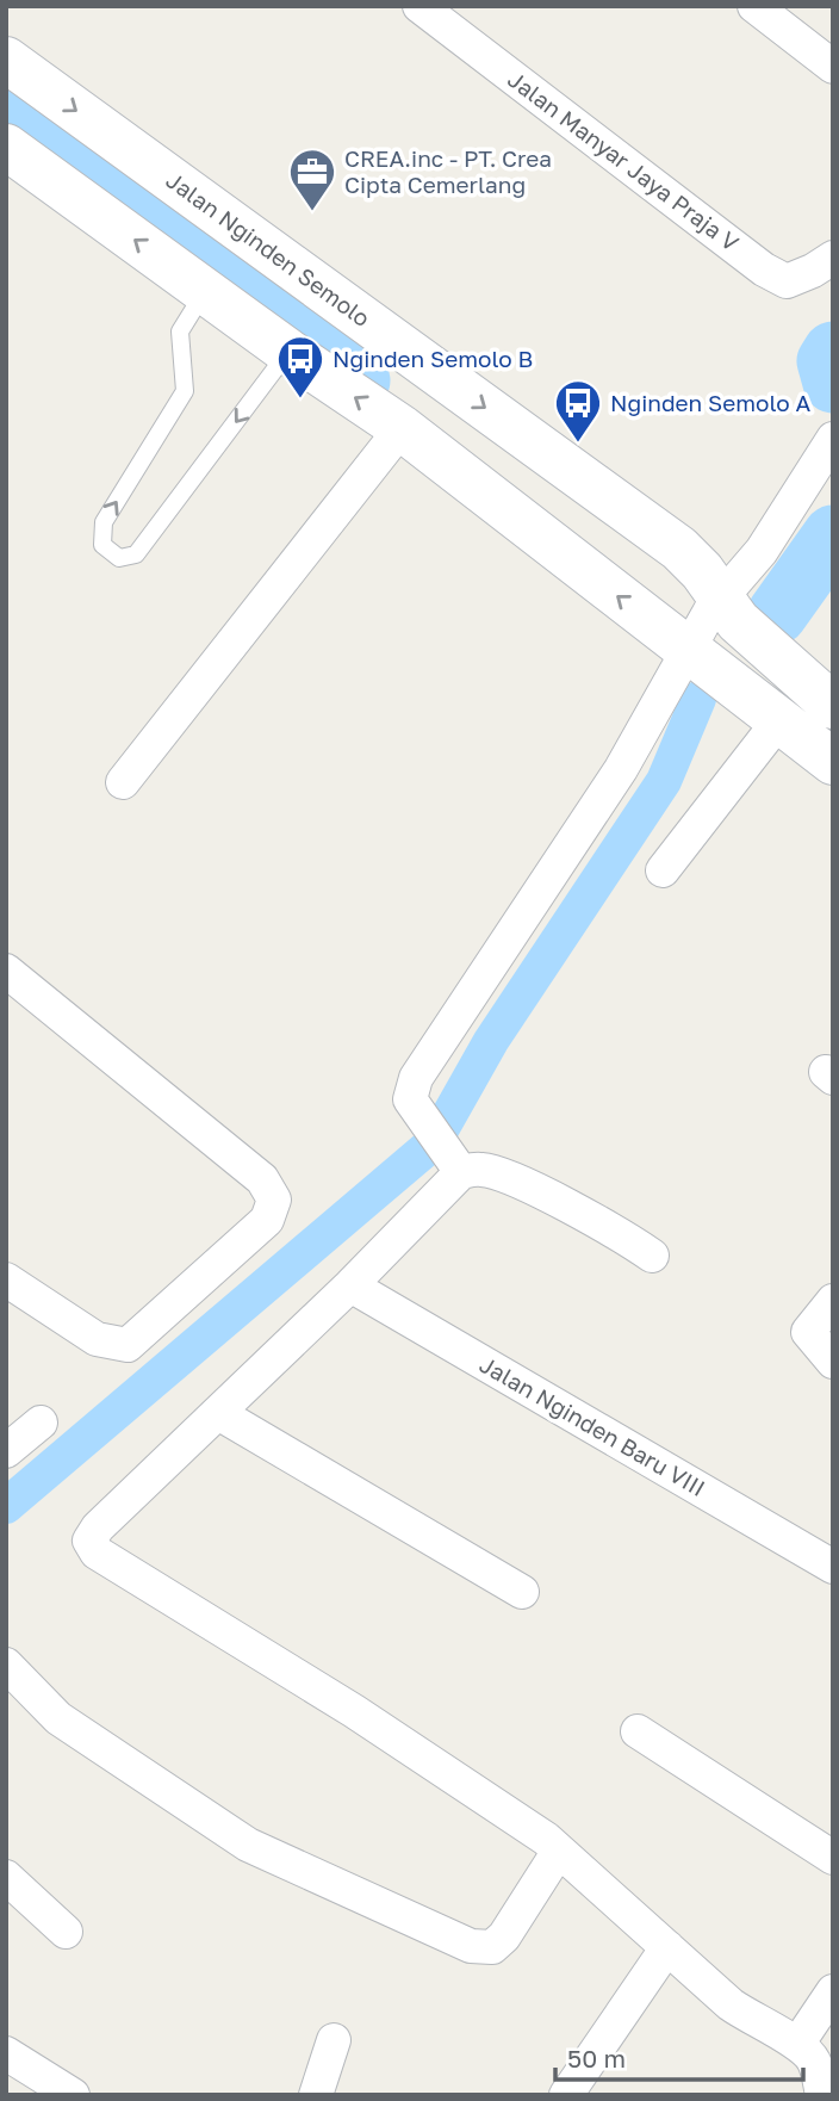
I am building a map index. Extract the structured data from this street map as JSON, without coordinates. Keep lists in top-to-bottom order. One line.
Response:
{"streets":{"main road":["Jalan Nginden Semolo"],"street":["Jalan Manyar Jaya Praja V","Jalan Nginden Baru VIII"]},"places":{"office":["CREA.inc - PT. Crea Cipta Cemerlang"],"bus stop":["Nginden Semolo B","Nginden Semolo A"]},"scale_bar":"50 m"}
